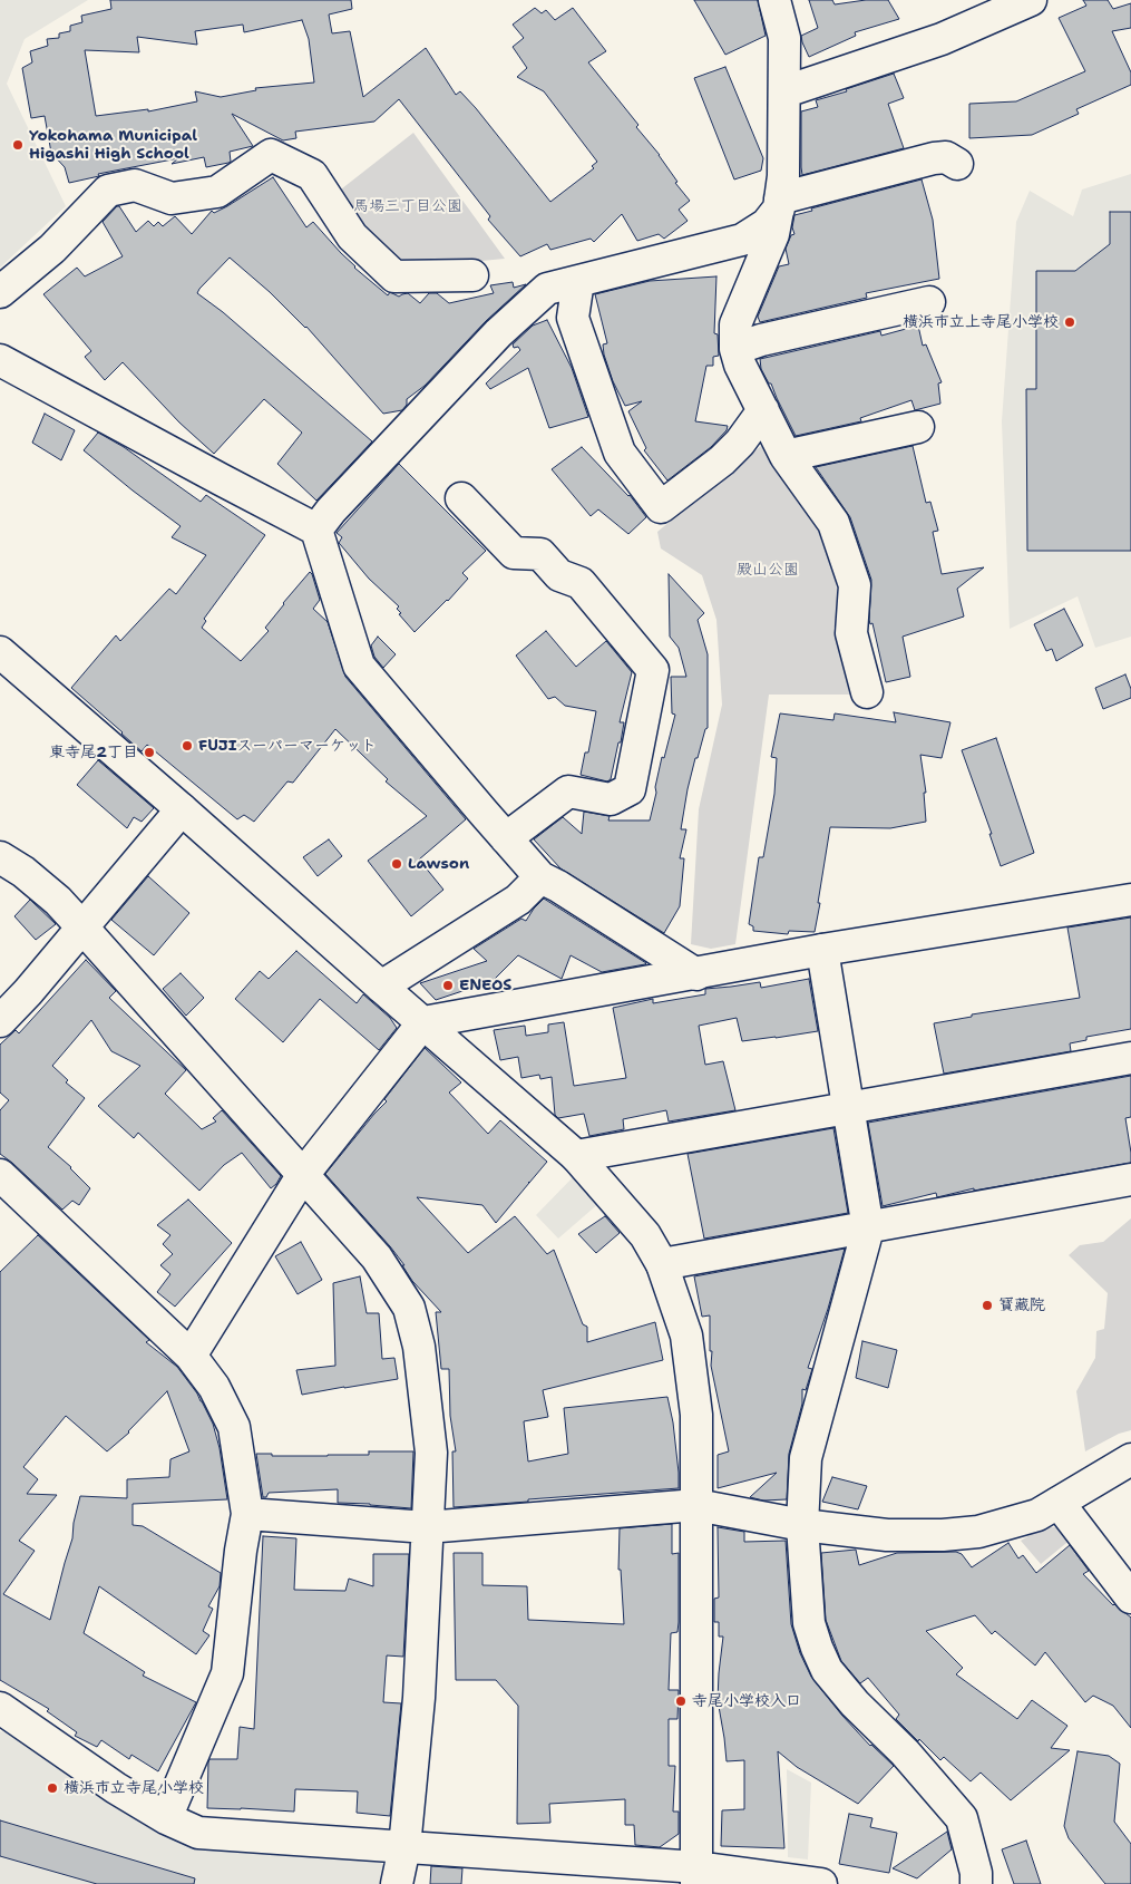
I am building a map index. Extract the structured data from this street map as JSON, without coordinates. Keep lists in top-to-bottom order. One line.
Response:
{"parks":["馬場三丁目公園","殿山公園"],"places":["Yokohama Municipal Higashi High School","横浜市立上寺尾小学校","FUJIスーパーマーケット","東寺尾2丁目","Lawson","ENEOS","寳藏院","寺尾小学校入口","横浜市立寺尾小学校"]}
